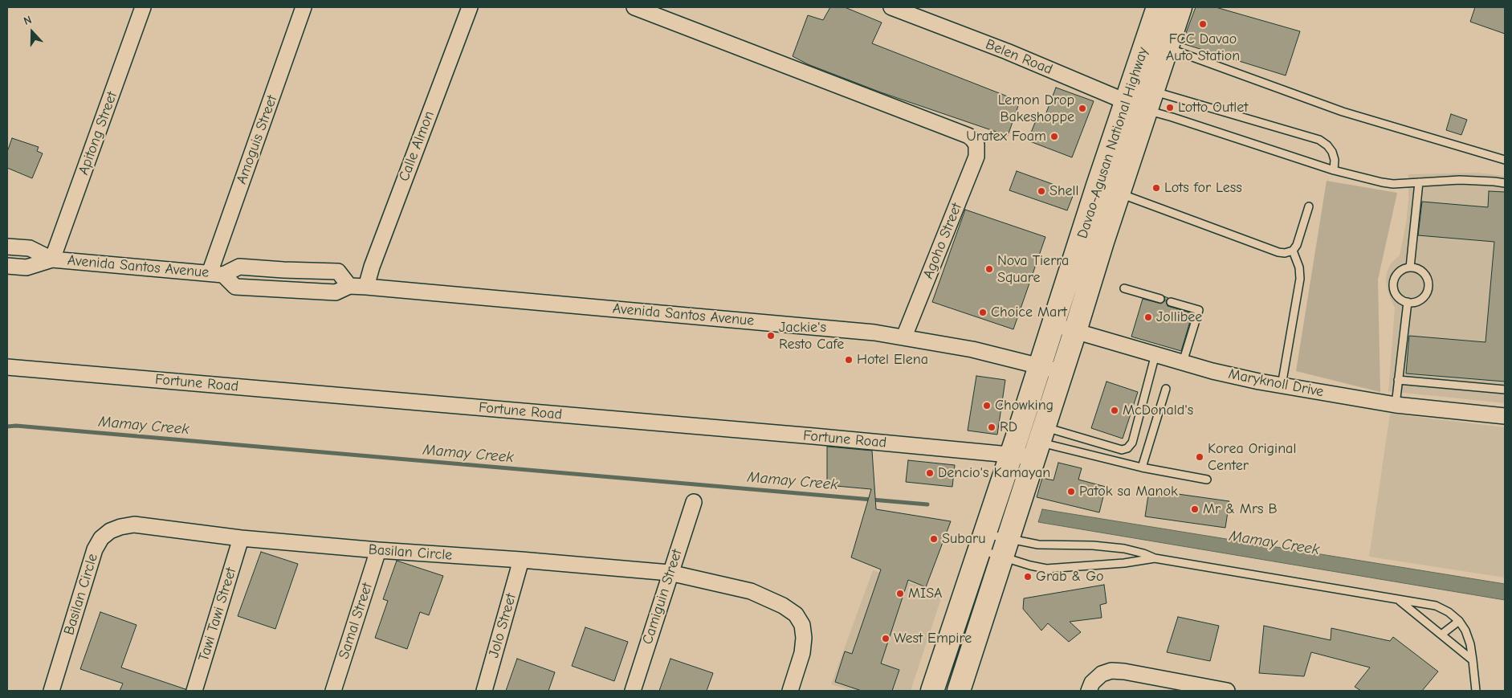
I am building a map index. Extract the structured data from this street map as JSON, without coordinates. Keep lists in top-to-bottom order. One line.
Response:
{"streets":{"main road":["Davao-Agusan National Highway"],"street":["Belen Road","Apitong Street","Amoguis Street","Calle Almon","Agoho Street","Avenida Santos Avenue","Fortune Road","Maryknoll Drive","Basilan Circle","Camiguin Street","Tawi Tawi Street","Samal Street","Jolo Street"]},"crossings":[["Belen Road","Davao-Agusan National Highway"],["Apitong Street","Avenida Santos Avenue"],["Amoguis Street","Avenida Santos Avenue"],["Davao-Agusan National Highway","Avenida Santos Avenue"],["Davao-Agusan National Highway","Fortune Road"],["Davao-Agusan National Highway","Maryknoll Drive"],["Calle Almon","Avenida Santos Avenue"],["Agoho Street","Avenida Santos Avenue"],["Basilan Circle","Camiguin Street"],["Basilan Circle","Tawi Tawi Street"],["Basilan Circle","Samal Street"],["Basilan Circle","Jolo Street"]],"water":["Mamay Creek"],"places":["FCC Davao Auto Station","Lotto Outlet","Lemon Drop Bakeshoppe","Uratex Foam","Lots for Less","Shell","Nova Tierra Square","Choice Mart","Jollibee","Jackie's Resto Cafe","Hotel Elena","Chowking","McDonald's","RD","Korea Original Center","Dencio's Kamayan","Patok sa Manok","Mr & Mrs B","Subaru","Grab & Go","MISA","West Empire"],"north":"top"}
